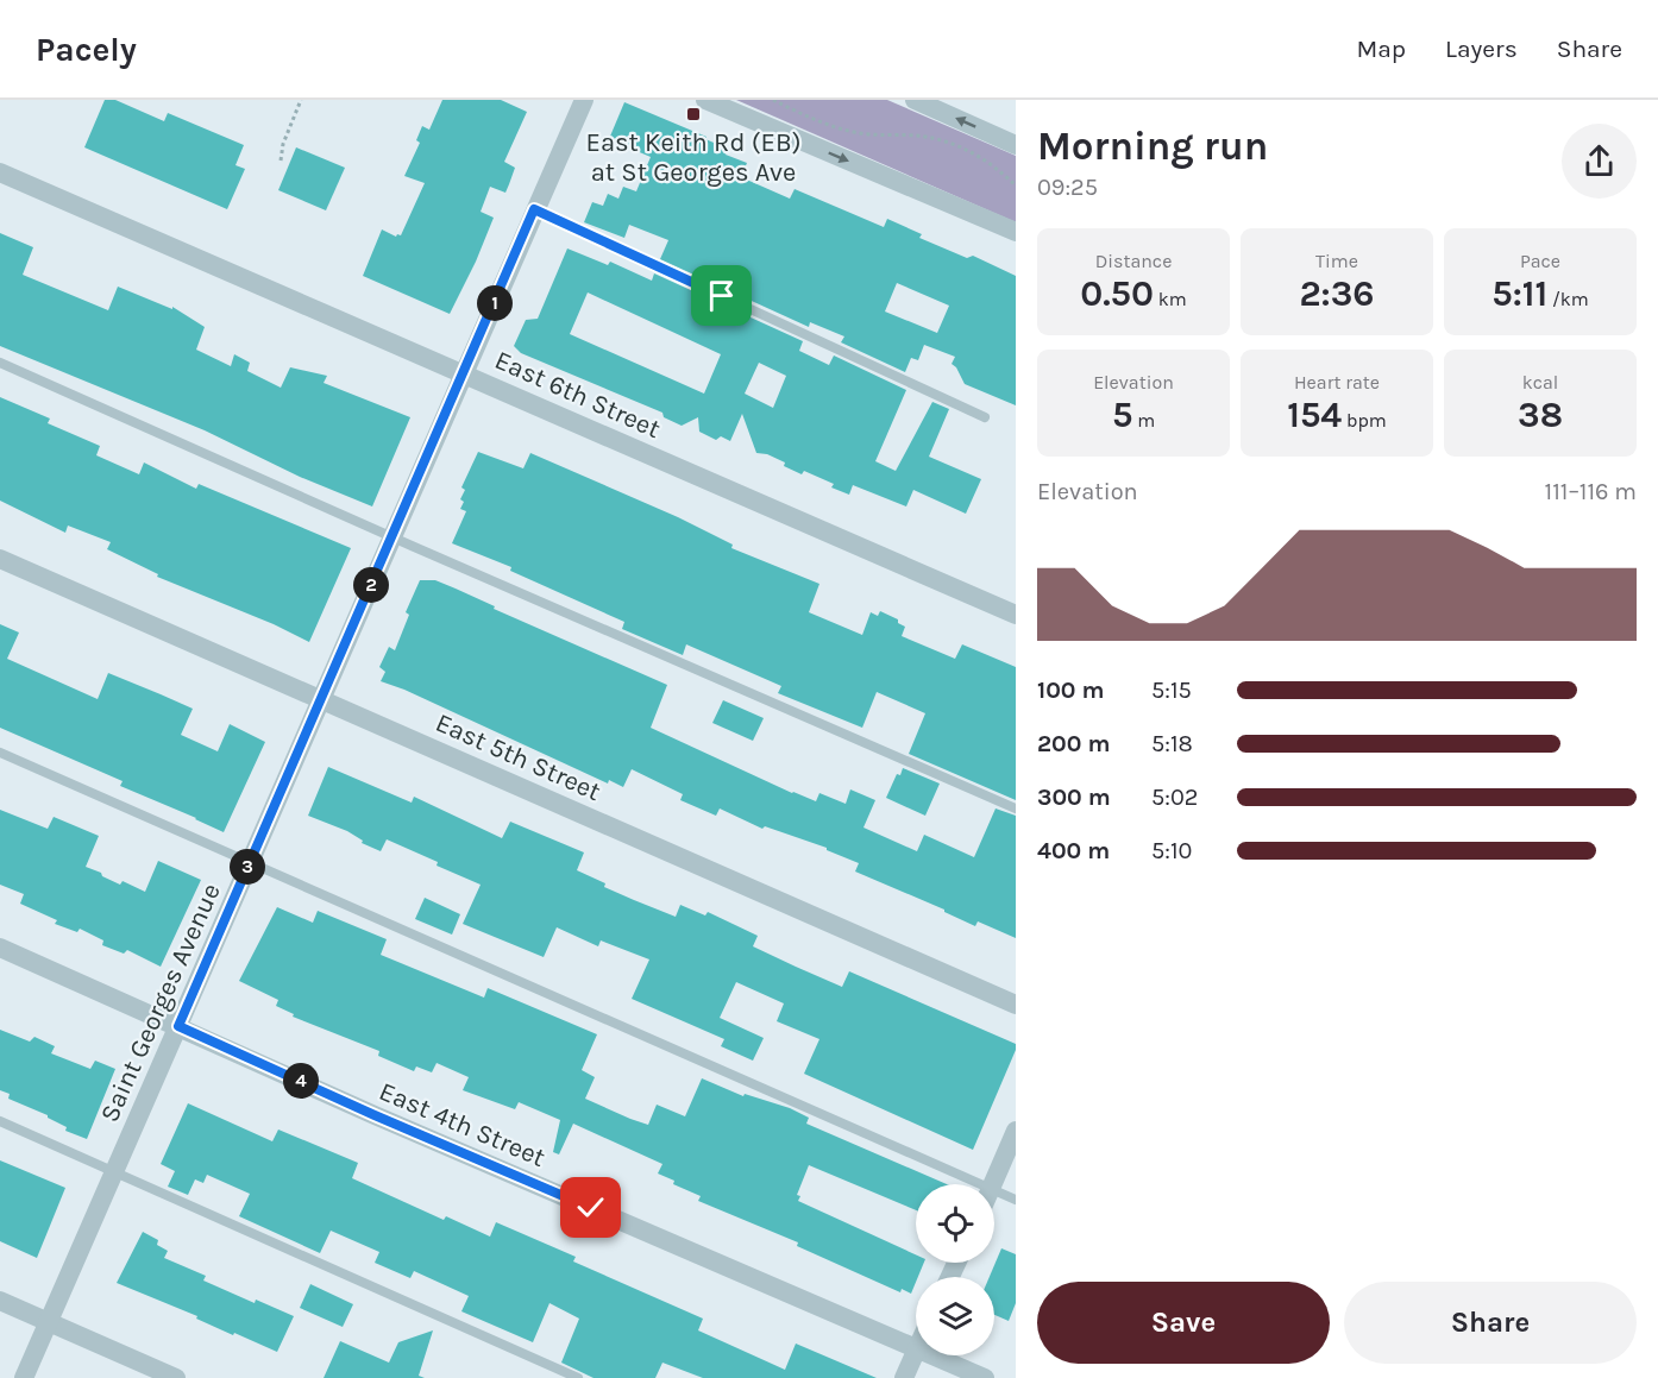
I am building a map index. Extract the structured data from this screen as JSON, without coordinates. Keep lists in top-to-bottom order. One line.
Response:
{"streets":{"street":["East 6th Street","East 5th Street","Saint Georges Avenue","East 4th Street"]},"crossings":[["East 6th Street","Saint Georges Avenue"],["East 5th Street","Saint Georges Avenue"],["Saint Georges Avenue","East 4th Street"]],"places":{"transit":["East Keith Rd (EB) at St Georges Ave"]},"page":{"header":"Pacely","nav":["Map","Layers","Share"],"heading":["Morning run","09:25"],"stats":[["Distance","0.50 km"],["Time","2:36"],["Pace","5:11 /km"],["Elevation","5 m"],["Heart rate","154 bpm"],["kcal","38"]],"pins":["1","2","3","4"],"chart":["Elevation","111–116 m"],"list":[{"name":"100 m","note":"5:15"},{"name":"200 m","note":"5:18"},{"name":"300 m","note":"5:02"},{"name":"400 m","note":"5:10"}],"buttons":["Save","Share"]}}
